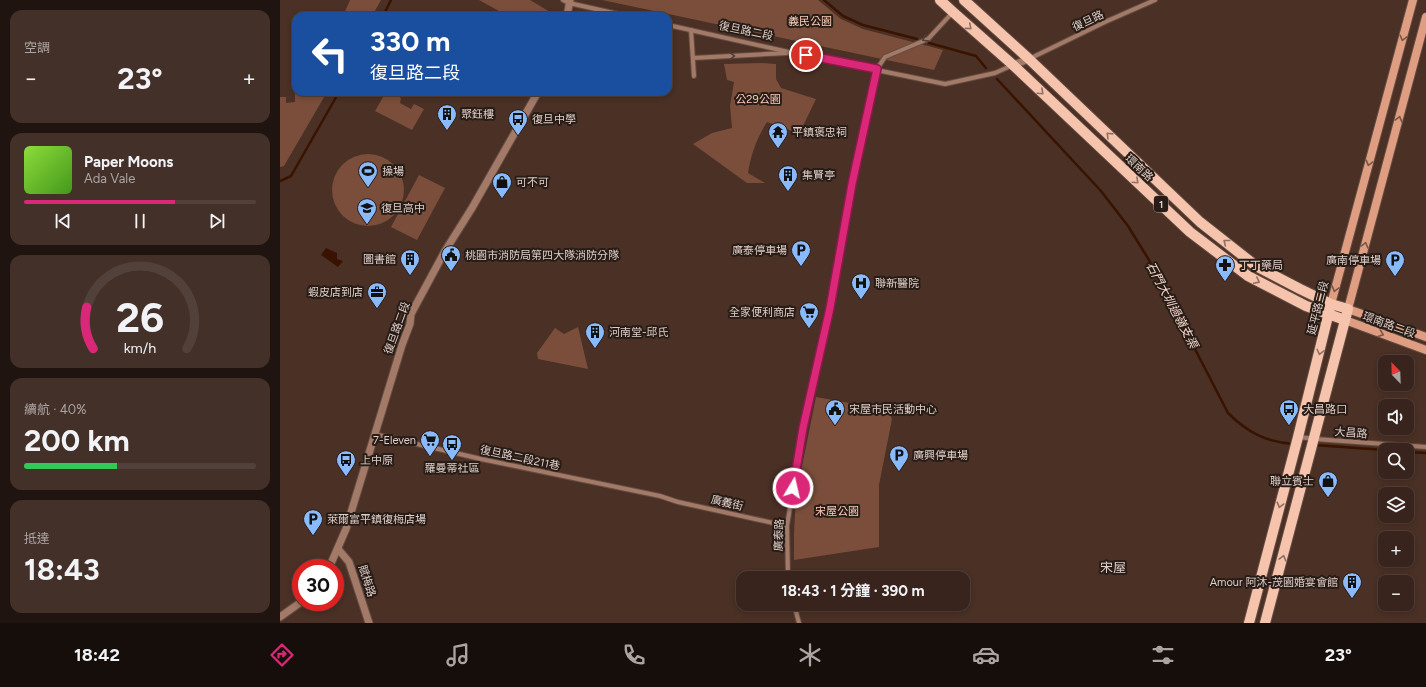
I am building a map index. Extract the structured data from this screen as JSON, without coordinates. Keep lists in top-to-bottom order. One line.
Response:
{"streets":{"main road":["環南路","1","延平路二段","環南路二段"],"street":["復旦路","復旦路二段","大昌路","復旦路二段211巷","廣義街","廣泰路","賦梅路"]},"crossings":[["復旦路","復旦路二段"],["復旦路","環南路"],["復旦路二段","環南路"],["復旦路二段","復旦路二段211巷"],["復旦路二段","廣泰路"],["復旦路二段","賦梅路"],["環南路","延平路二段"],["環南路","環南路二段"],["延平路二段","大昌路"],["復旦路二段211巷","廣義街"],["廣義街","廣泰路"]],"districts":["宋屋"],"water":["石門大圳過嶺支渠"],"parks":["義民公園","公29公園","宋屋公園"],"places":{"building":["聚鈺樓","集賢亭","圖書館","河南堂-邱氏","Amour 阿沐-茂園婚宴會館"],"bus stop":["復旦中學","大昌路口","羅曼蒂社區","上中原"],"temple":["平鎮褒忠祠"],"sports":["操場"],"shop":["可不可","聯立賓士"],"school or university":["復旦高中"],"parking":["廣泰停車場","廣南停車場","廣興停車場","萊爾富平鎮復梅店場"],"public building":["桃園市消防局第四大隊消防分隊","宋屋市民活動中心"],"pharmacy":["丁丁藥局"],"hospital":["聯新醫院"],"office":["蝦皮店到店"],"supermarket":["全家便利商店","7-Eleven"]},"north":"top left","page":{"tile":["空調",["續航 · 40%","200 km"],["抵達","18:43"]],"turn":["330 m","復旦路二段"],"heat":["−","23°","+"],"song":["Paper Moons","Ada Vale"],"map_buttons":["+","−"],"limit":"30","trip":"18:43 · 1 分鐘 · 390 m","tabs":["18:42","23°"],"gauge":["26","km/h"]}}
